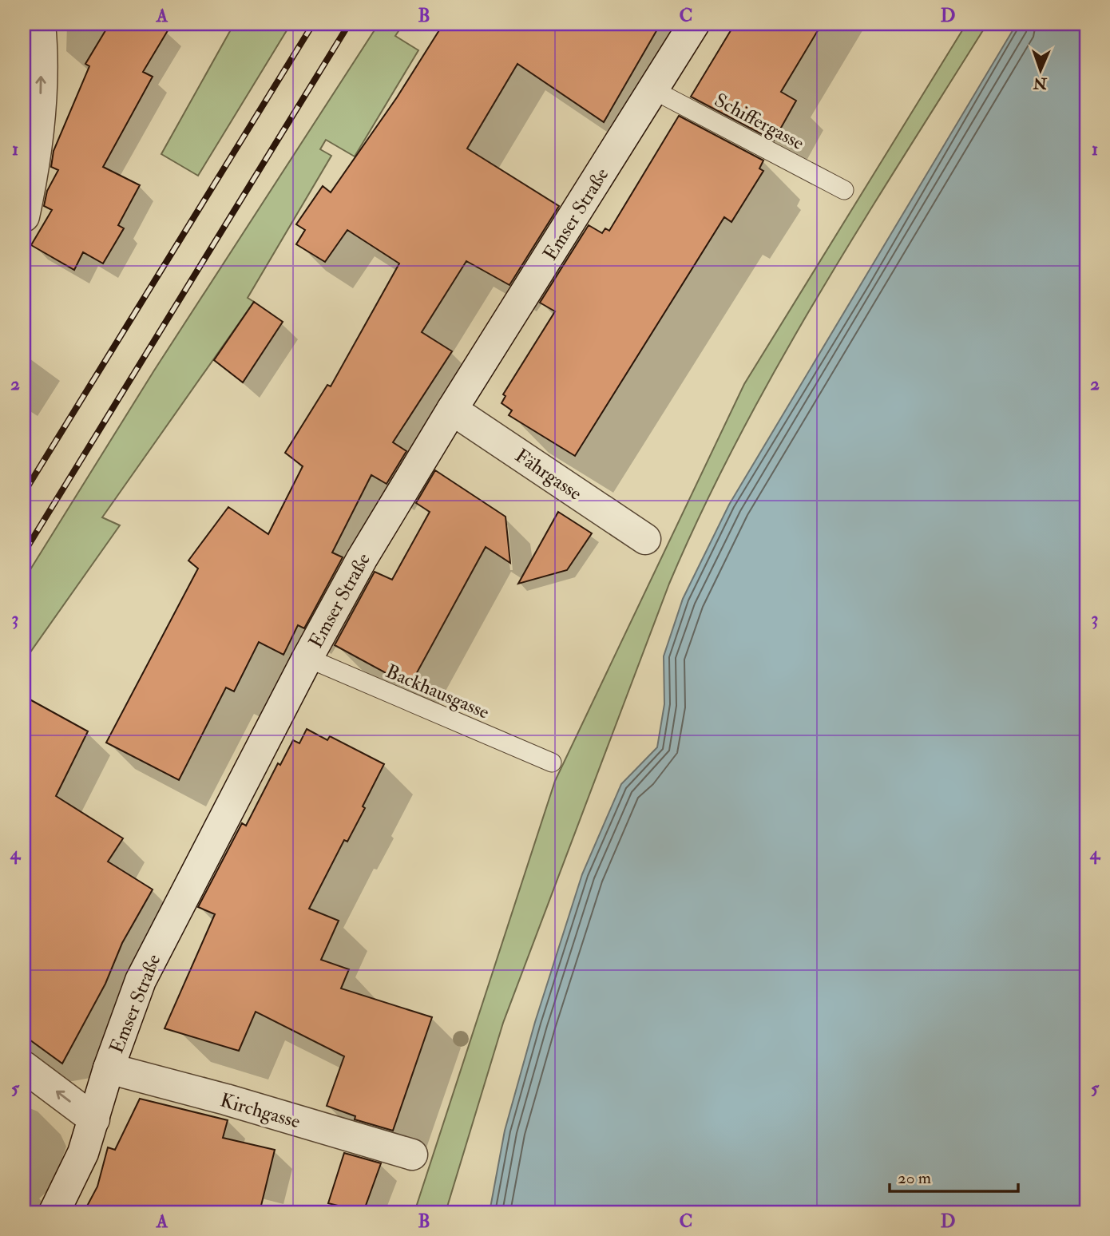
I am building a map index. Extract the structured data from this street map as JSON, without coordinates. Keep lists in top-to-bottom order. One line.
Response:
{"streets":{"street":["Emser Straße","Fährgasse","Kirchgasse"],"lane":["Schiffergasse","Backhausgasse"]},"crossings":[["Schiffergasse","Emser Straße"],["Emser Straße","Fährgasse"],["Emser Straße","Backhausgasse"],["Emser Straße","Kirchgasse"]],"scale_bar":"20 m","north":"bottom","grid":{"columns":["A","B","C","D"],"rows":["1","2","3","4","5"]}}
